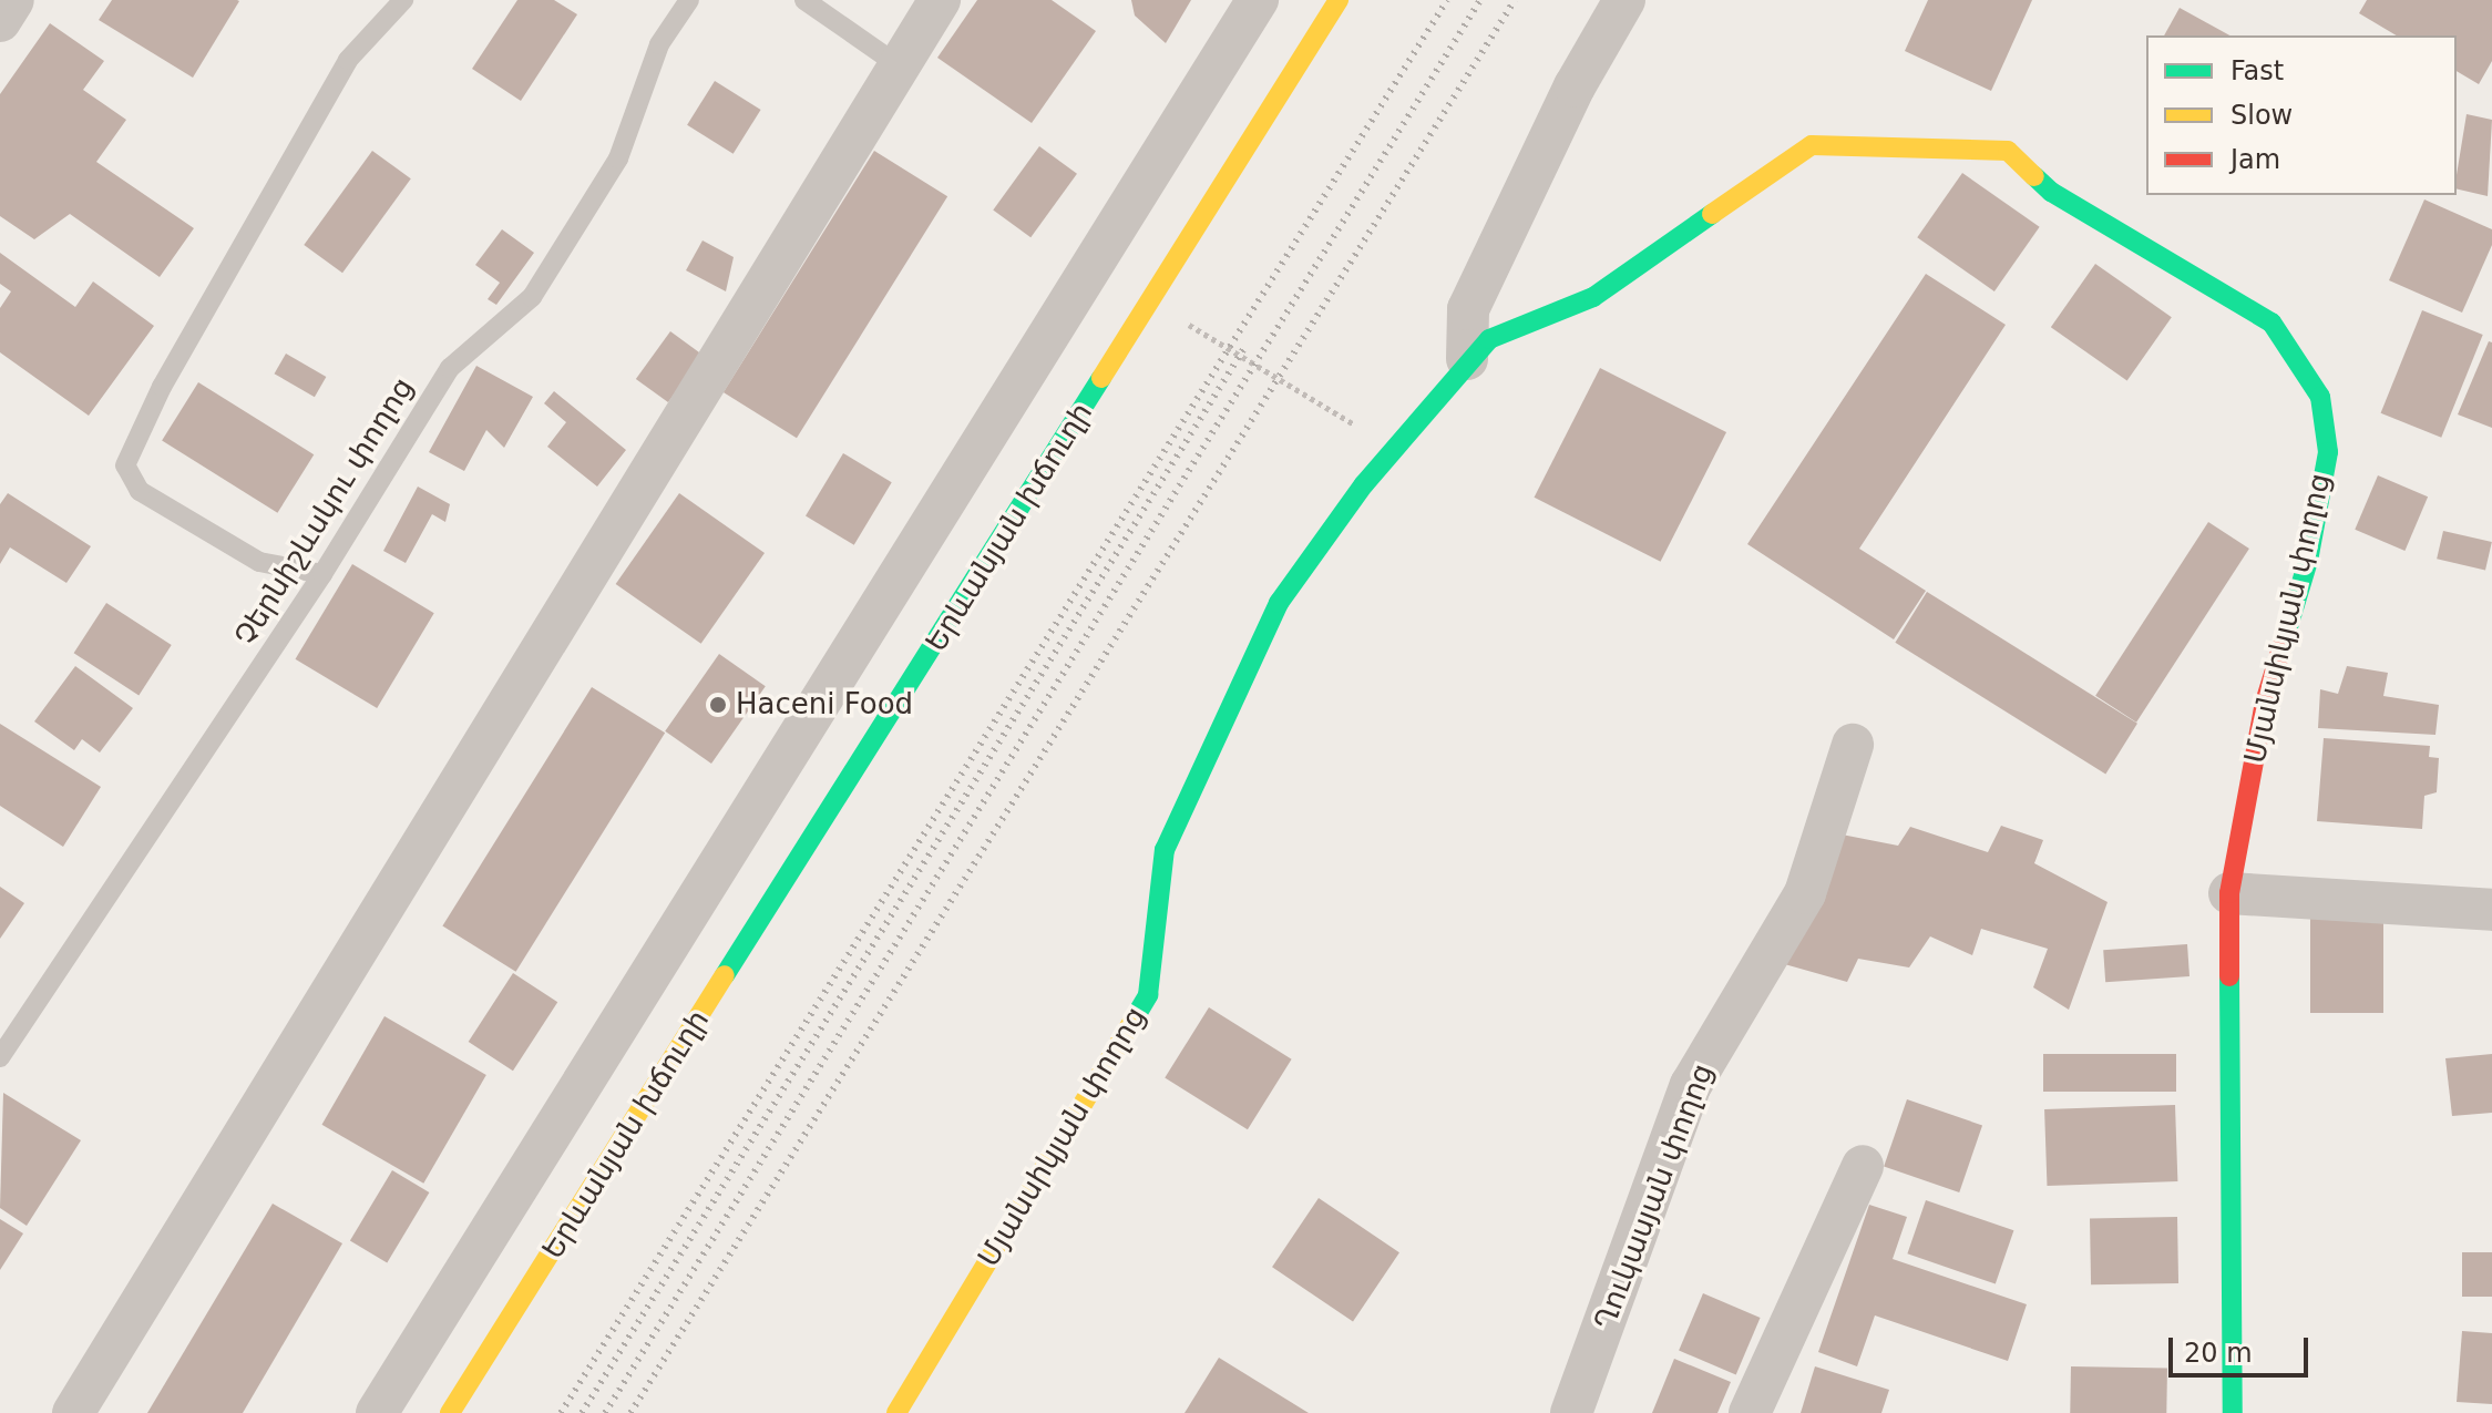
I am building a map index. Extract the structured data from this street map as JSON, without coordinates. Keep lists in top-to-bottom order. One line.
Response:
{"streets":{"main road":["Երևանյան խճուղի","Մյանսիկյան փողոց"],"street":["Ղուկասյան փողոց"],"lane":["Չերնիշևսկու փողոց"]},"places":["Haceni Food"],"legend":["Fast","Slow","Jam"],"scale_bar":"20 m"}
